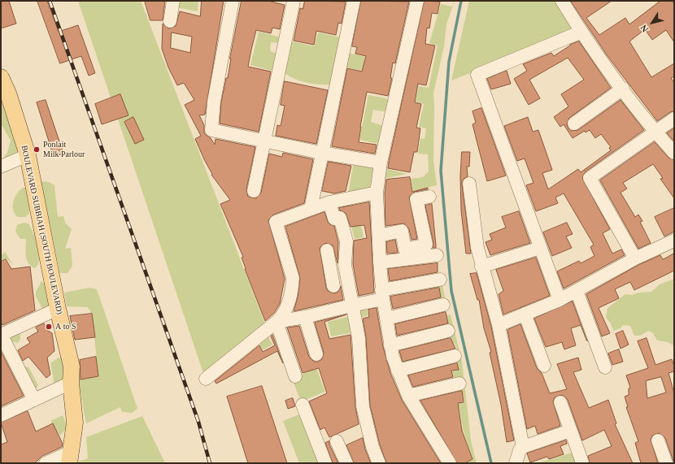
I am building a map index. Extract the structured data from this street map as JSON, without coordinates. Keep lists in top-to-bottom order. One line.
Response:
{"streets":{"main road":["BOULEVARD SUBBIAH (SOUTH BOULEVARD)"]},"places":["Ponlait Milk Parlour","A to S"],"north":"bottom left"}
